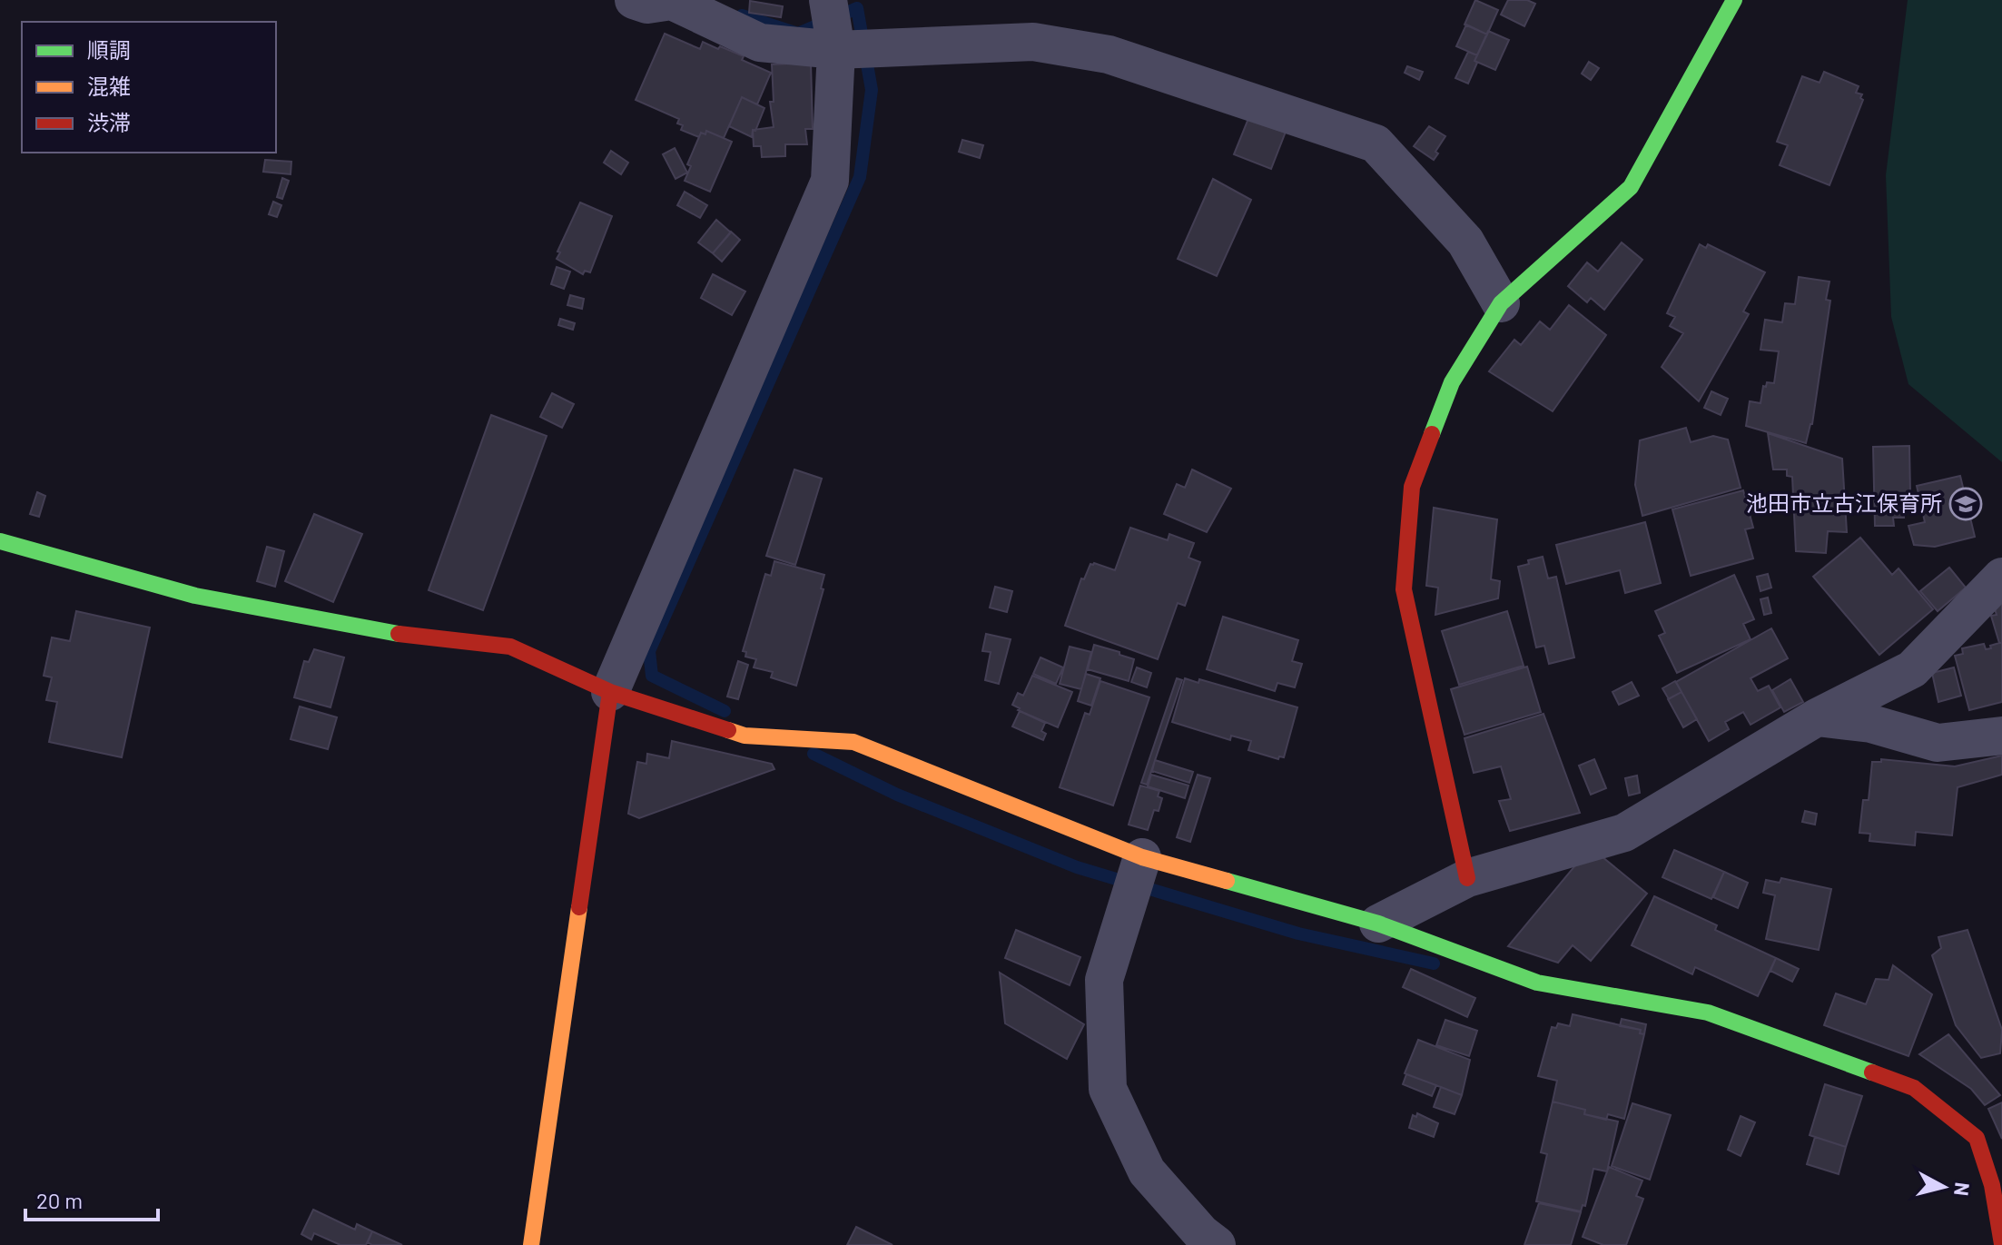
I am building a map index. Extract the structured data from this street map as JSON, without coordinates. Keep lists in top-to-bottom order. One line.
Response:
{"places":{"school or university":["池田市立古江保育所"]},"legend":["順調","混雑","渋滞"],"scale_bar":"20 m","north":"right"}
